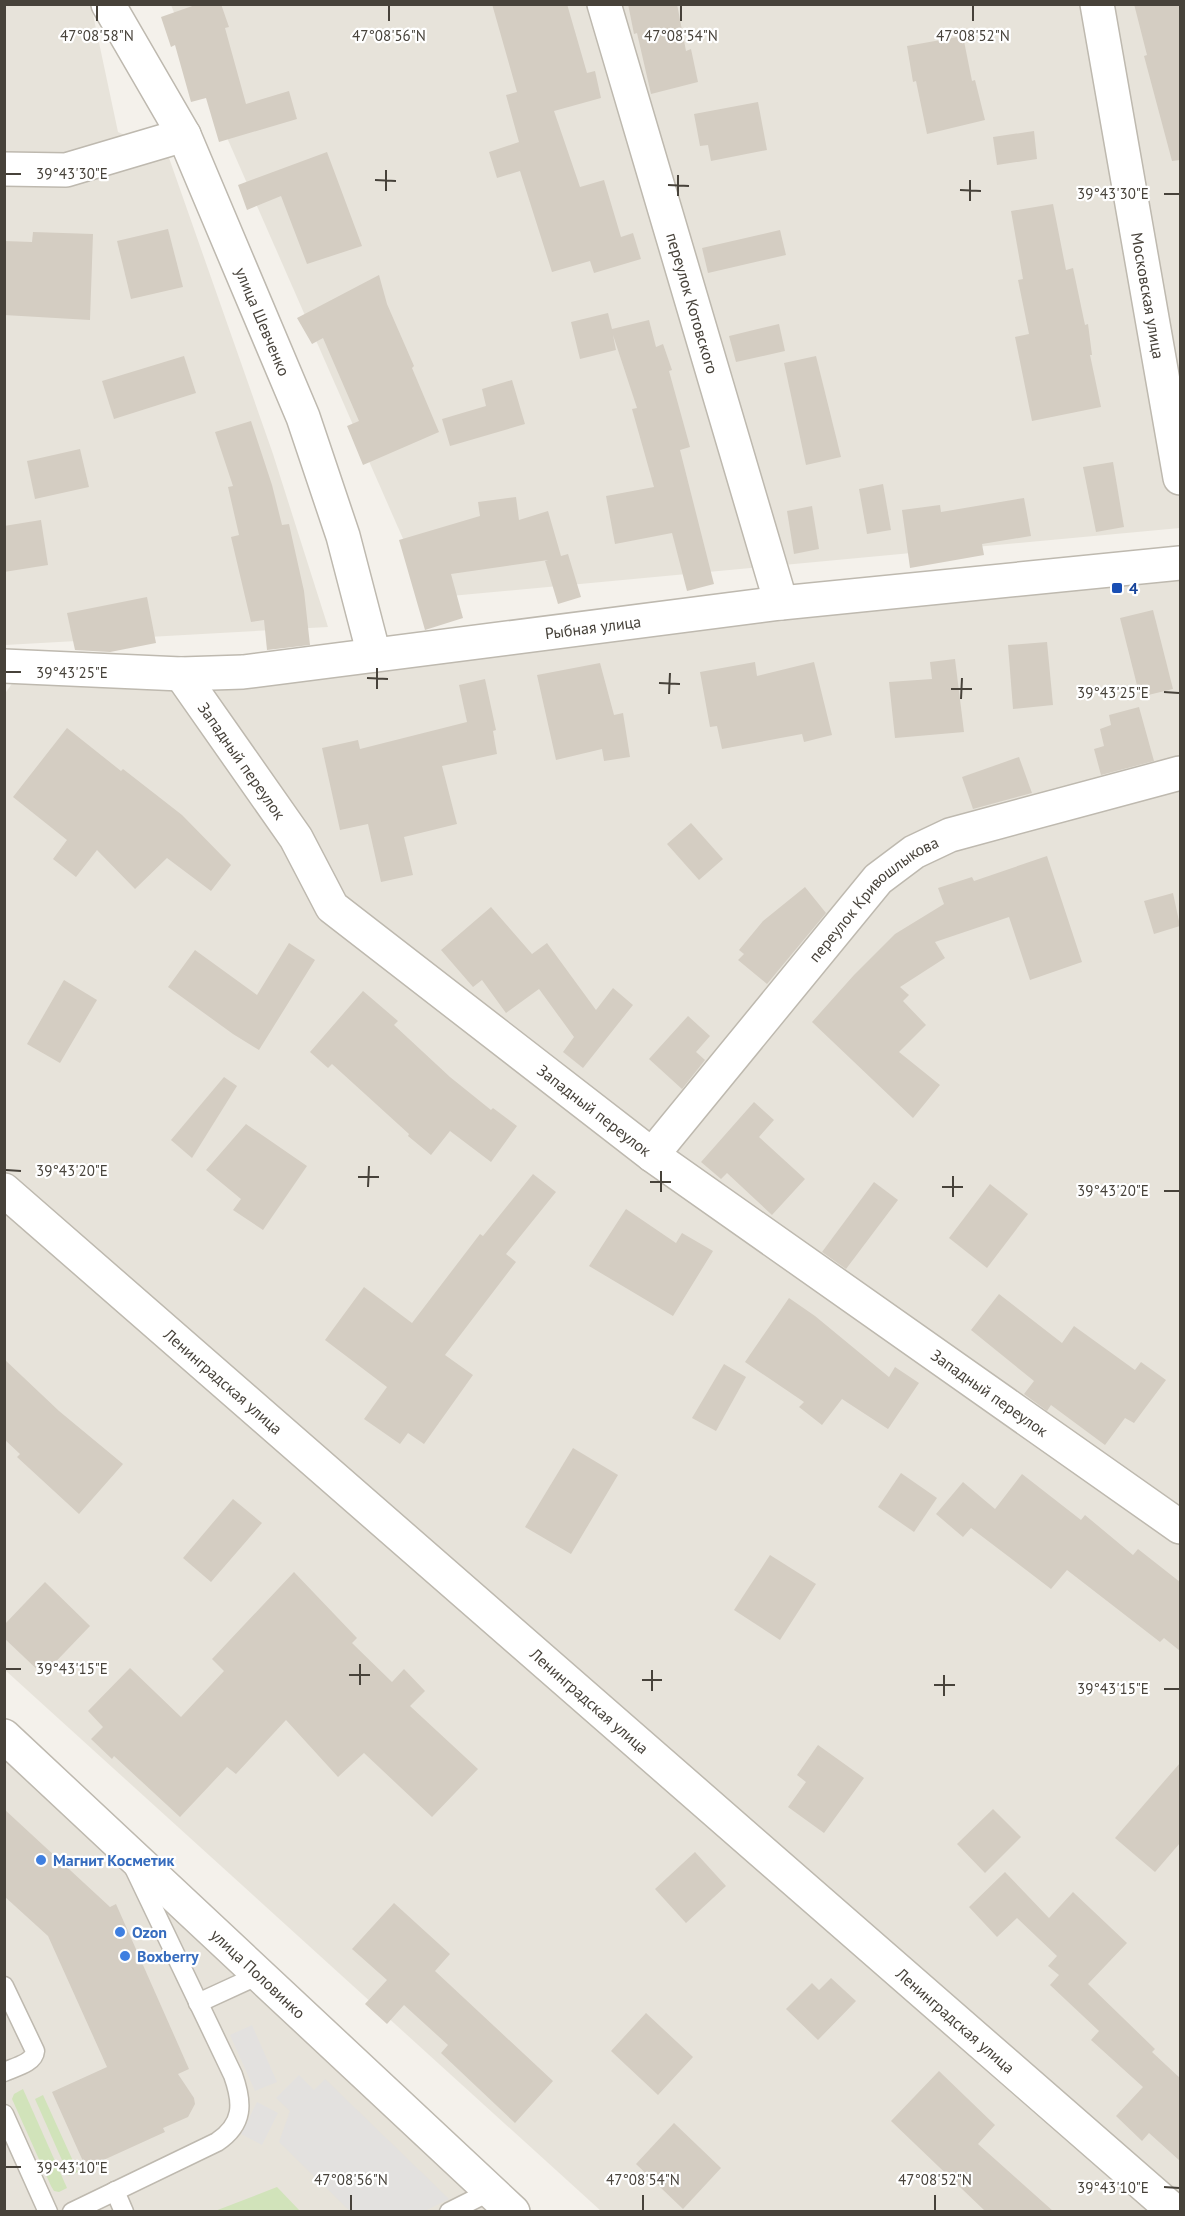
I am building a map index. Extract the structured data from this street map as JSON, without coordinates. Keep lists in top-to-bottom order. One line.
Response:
{"streets":{"street":["Московская улица","переулок Котовского","улица Шевченко","Рыбная улица","Западный переулок","переулок Кривошлыкова","Ленинградская улица","улица Половинко"]},"crossings":[["переулок Котовского","Рыбная улица"],["улица Шевченко","Рыбная улица"],["Рыбная улица","Западный переулок"],["Западный переулок","переулок Кривошлыкова"]],"places":{"transit":["4"],"other":["Магнит Косметик","Ozon","Boxberry"]},"coordinates":["47°08'58\"N","47°08'56\"N","47°08'54\"N","47°08'52\"N","39°43'30\"E","39°43'25\"E","39°43'20\"E","39°43'15\"E","39°43'10\"E"]}
